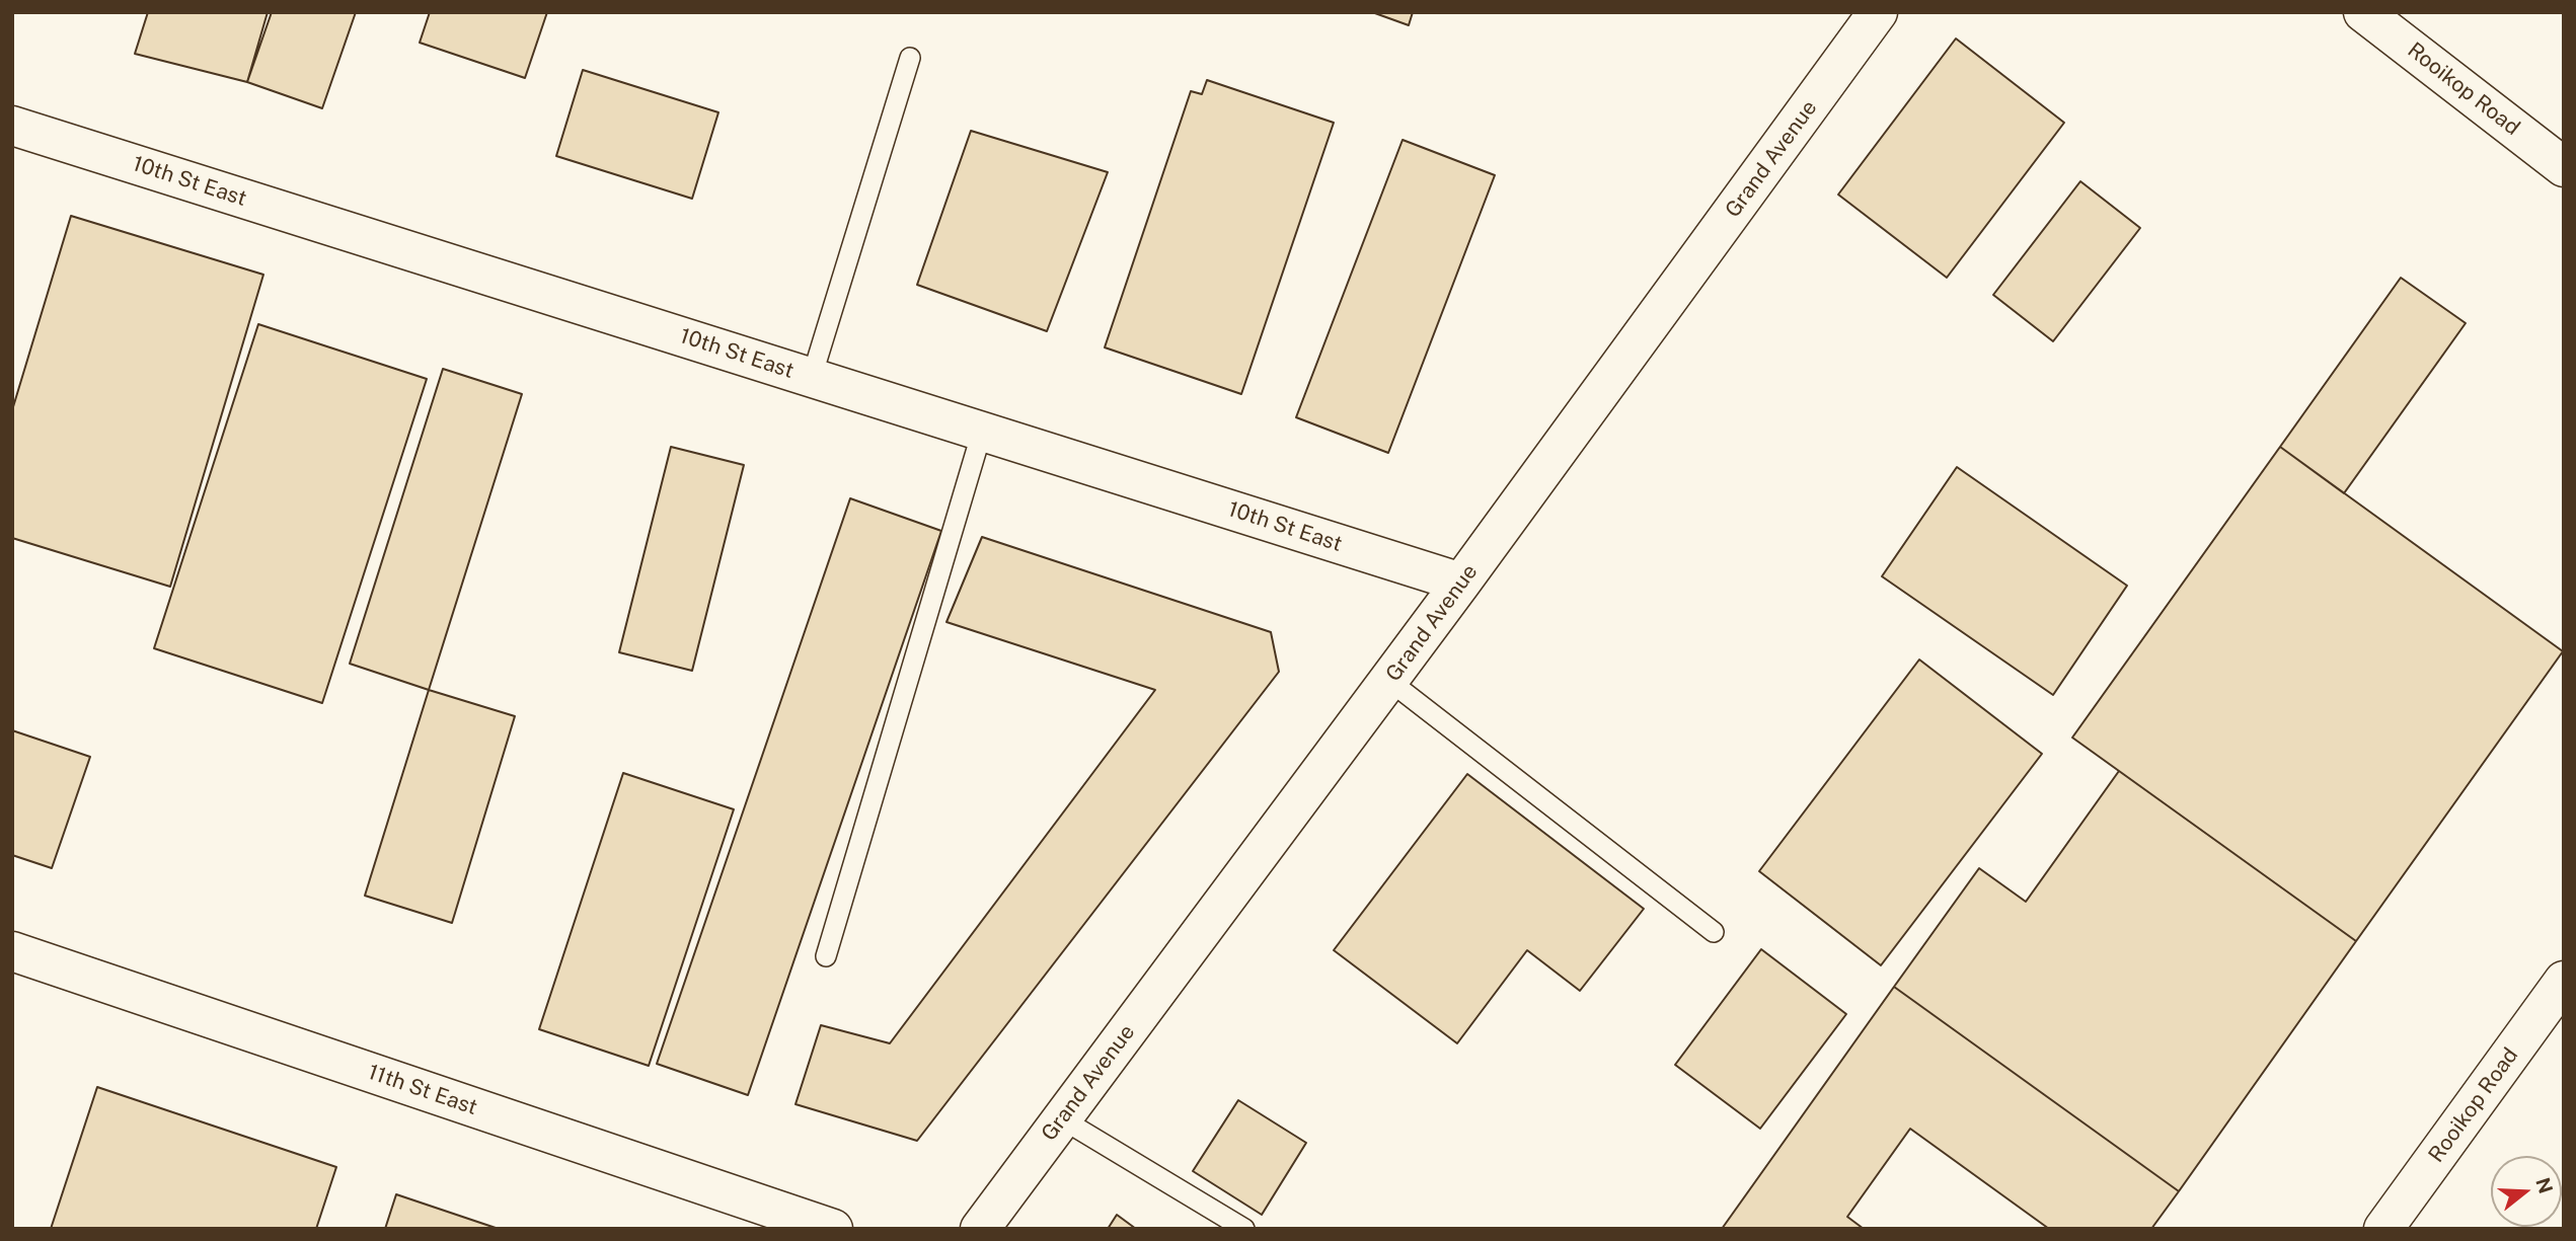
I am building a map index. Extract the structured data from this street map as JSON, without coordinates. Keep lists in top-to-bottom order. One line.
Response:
{"streets":{"street":["Rooikop Road","Grand Avenue","10th St East","11th St East"]},"crossings":[["Grand Avenue","10th St East"]],"north":"right"}
